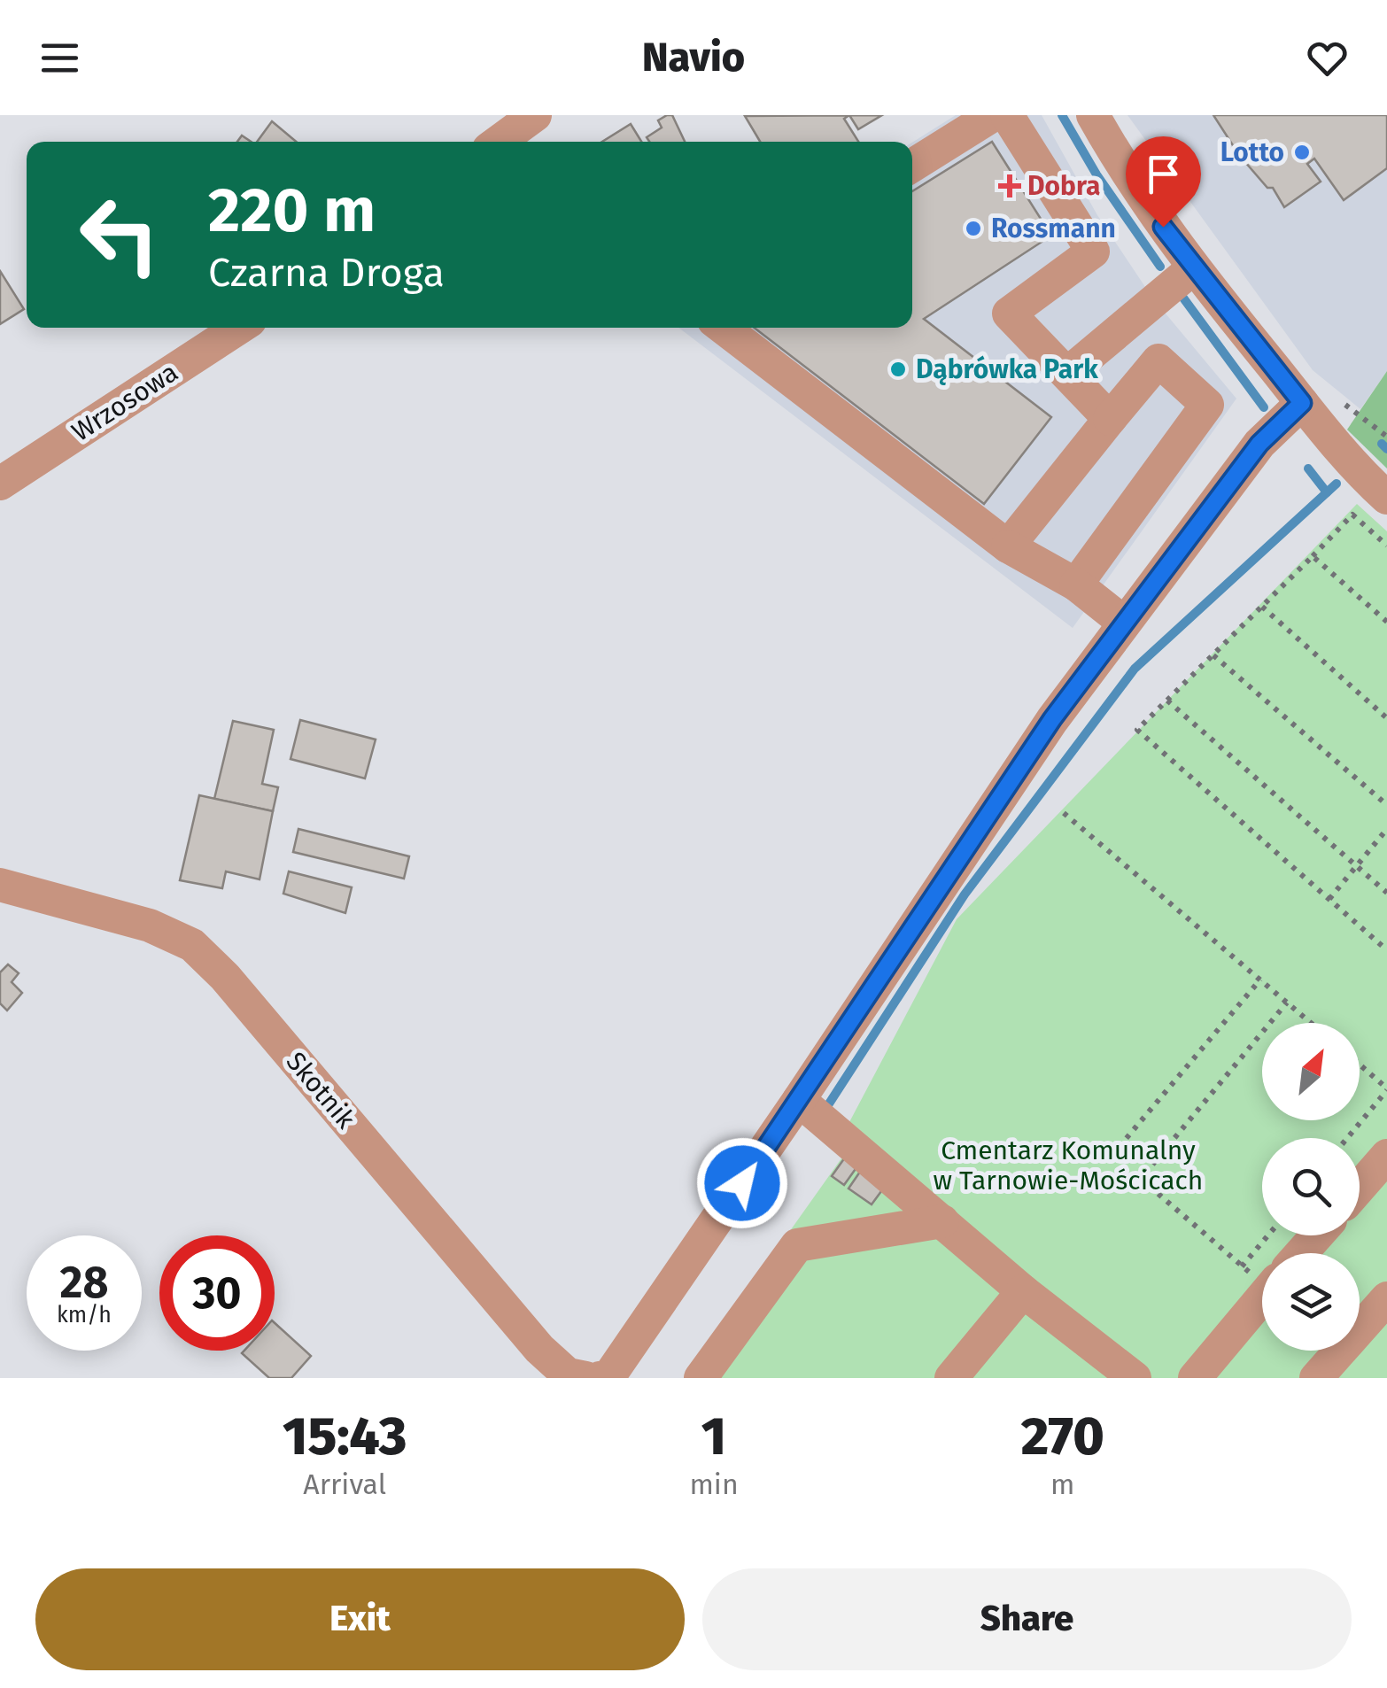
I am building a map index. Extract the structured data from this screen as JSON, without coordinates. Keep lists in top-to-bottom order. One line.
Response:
{"streets":{"street":["Wrzosowa","Skotnik"]},"parks":["Cmentarz Komunalny w Tarnowie-Mościcach"],"places":{"other":["Lotto","Rossmann","Dąbrówka Park"],"health":["Dobra"]},"north":"top right","page":{"header":"Navio","turn":["220 m","Czarna Droga"],"speed":"28 km/h","limit":"30","eta":["15:43","Arrival","1","min","270","m"],"buttons":["Exit","Share"]}}
